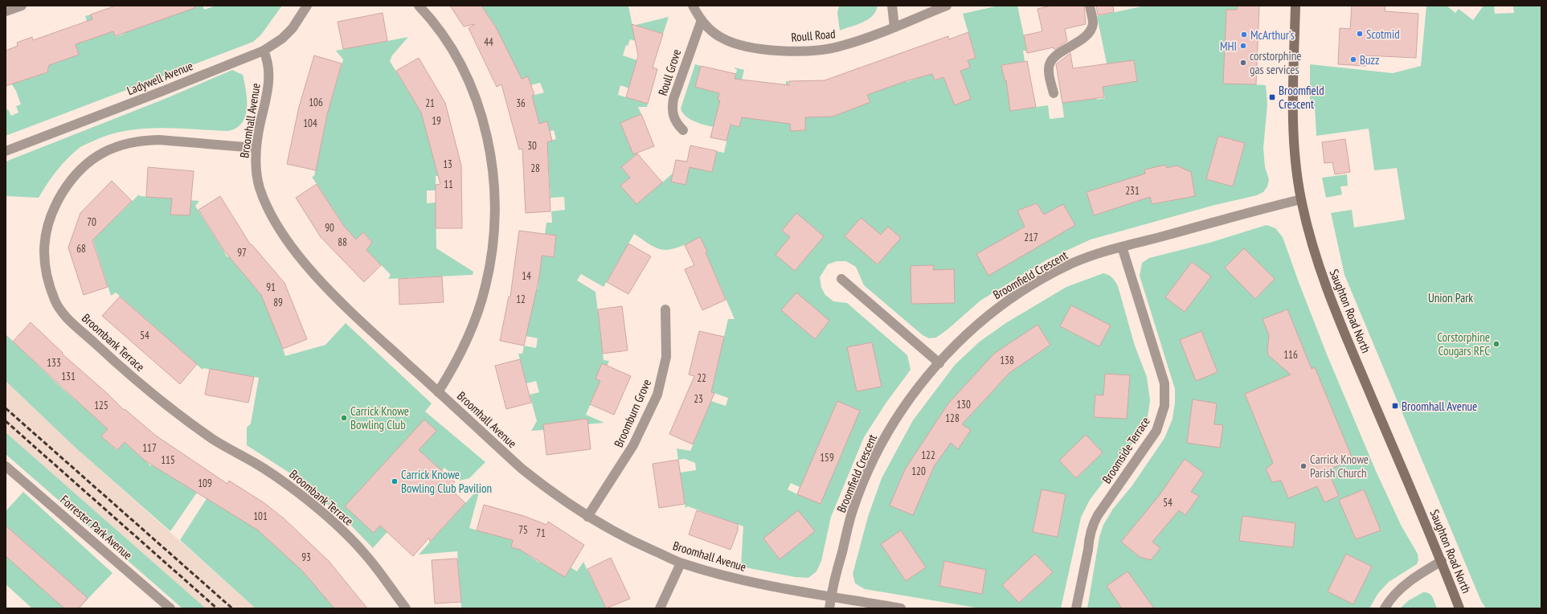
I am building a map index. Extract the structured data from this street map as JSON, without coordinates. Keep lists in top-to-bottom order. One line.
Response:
{"streets":{"street":["Roull Road","Roull Grove","Ladywell Avenue","Broomhall Avenue","Broomfield Crescent","Saughton Road North","Broombank Terrace","Broomburn Grove","Broomside Terrace","Forrester Park Avenue"]},"crossings":[["Roull Road","Roull Grove"],["Ladywell Avenue","Broomhall Avenue"],["Broomhall Avenue","Broomfield Crescent"],["Broomhall Avenue","Broombank Terrace"],["Broomhall Avenue","Broomburn Grove"],["Broomfield Crescent","Saughton Road North"],["Broomfield Crescent","Broomside Terrace"]],"parks":["Union Park"],"places":{"other":["Scotmid","McArthur's","MHI","Buzz","corstorphine gas services","Corstorphine Cougars RFC","Carrick Knowe Bowling Club","Carrick Knowe Parish Church","Carrick Knowe Bowling Club Pavilion"],"transit":["Broomfield Crescent","Broomhall Avenue"]},"house_numbers":["44","106","21","36","19","104","30","13","28","11","231","70","90","217","88","68","97","14","91","12","89","54","116","138","133","131","22","23","130","125","128","117","122","159","115","120","109","54","101","75","71","93"]}
